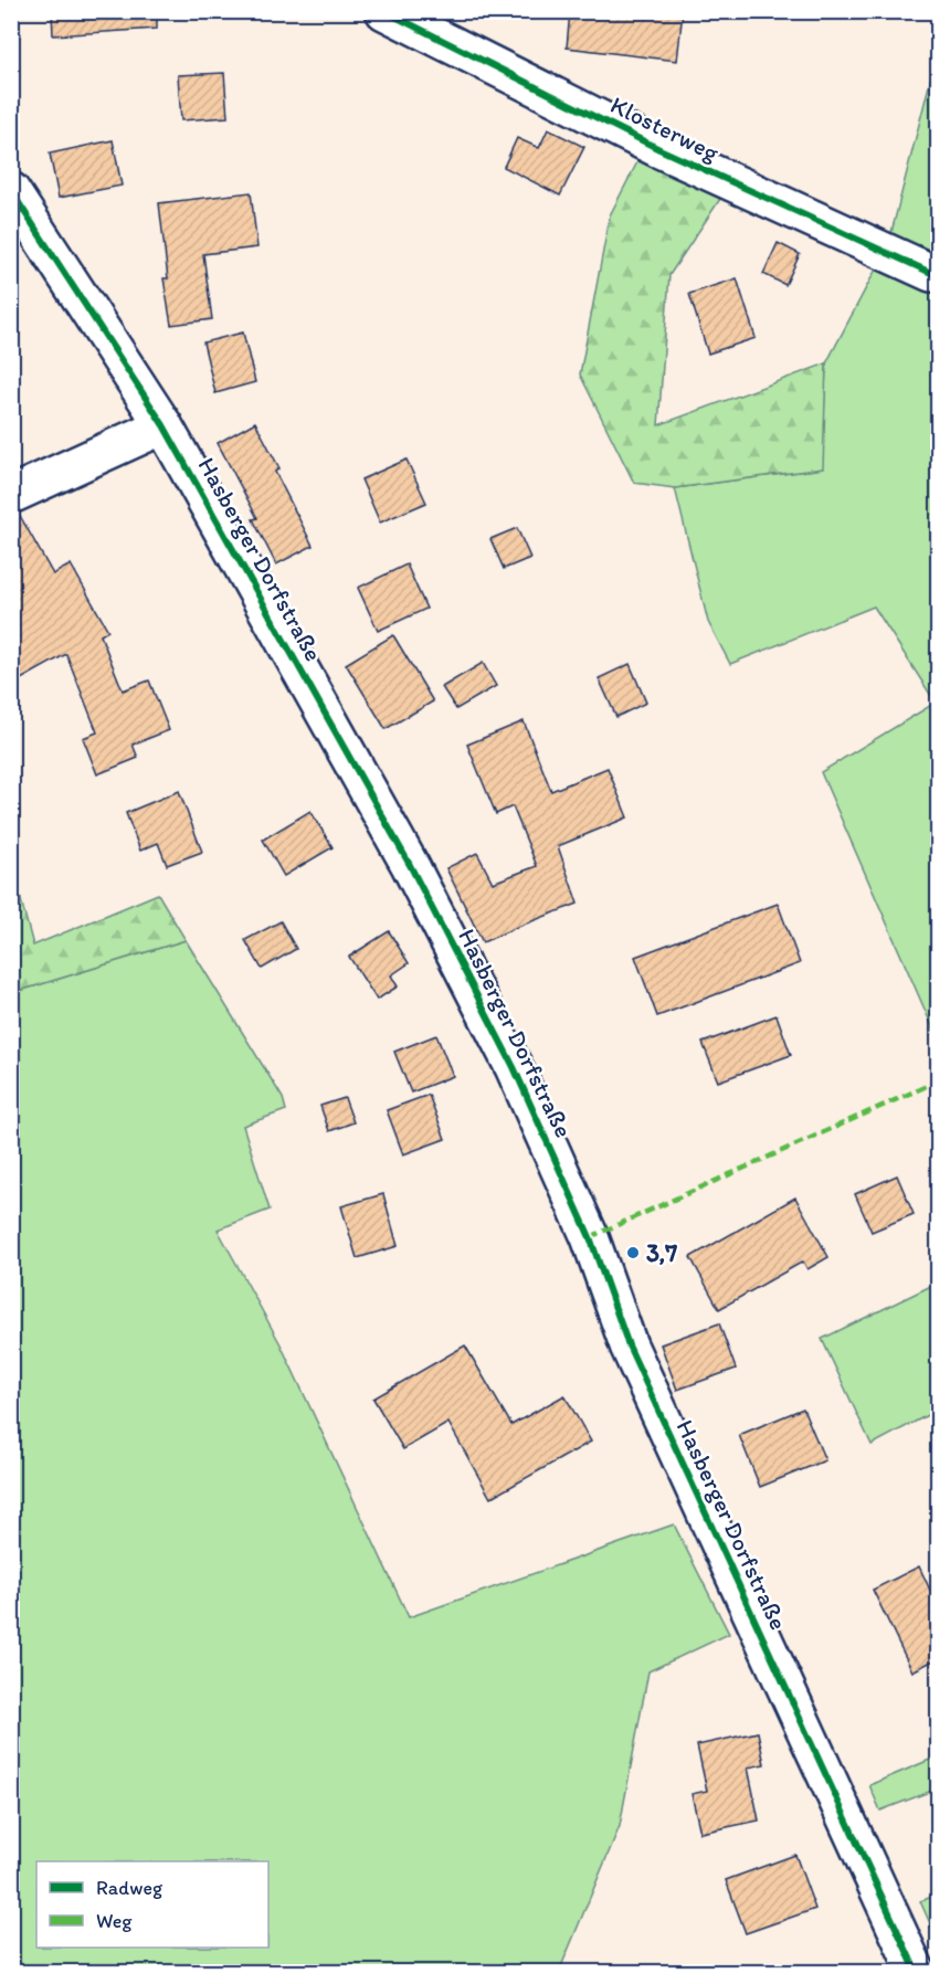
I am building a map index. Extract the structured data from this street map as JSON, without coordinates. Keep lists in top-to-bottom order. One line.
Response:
{"streets":{"street":["Klosterweg","Hasberger Dorfstraße"]},"places":["3,7"],"legend":["Radweg","Weg"]}
